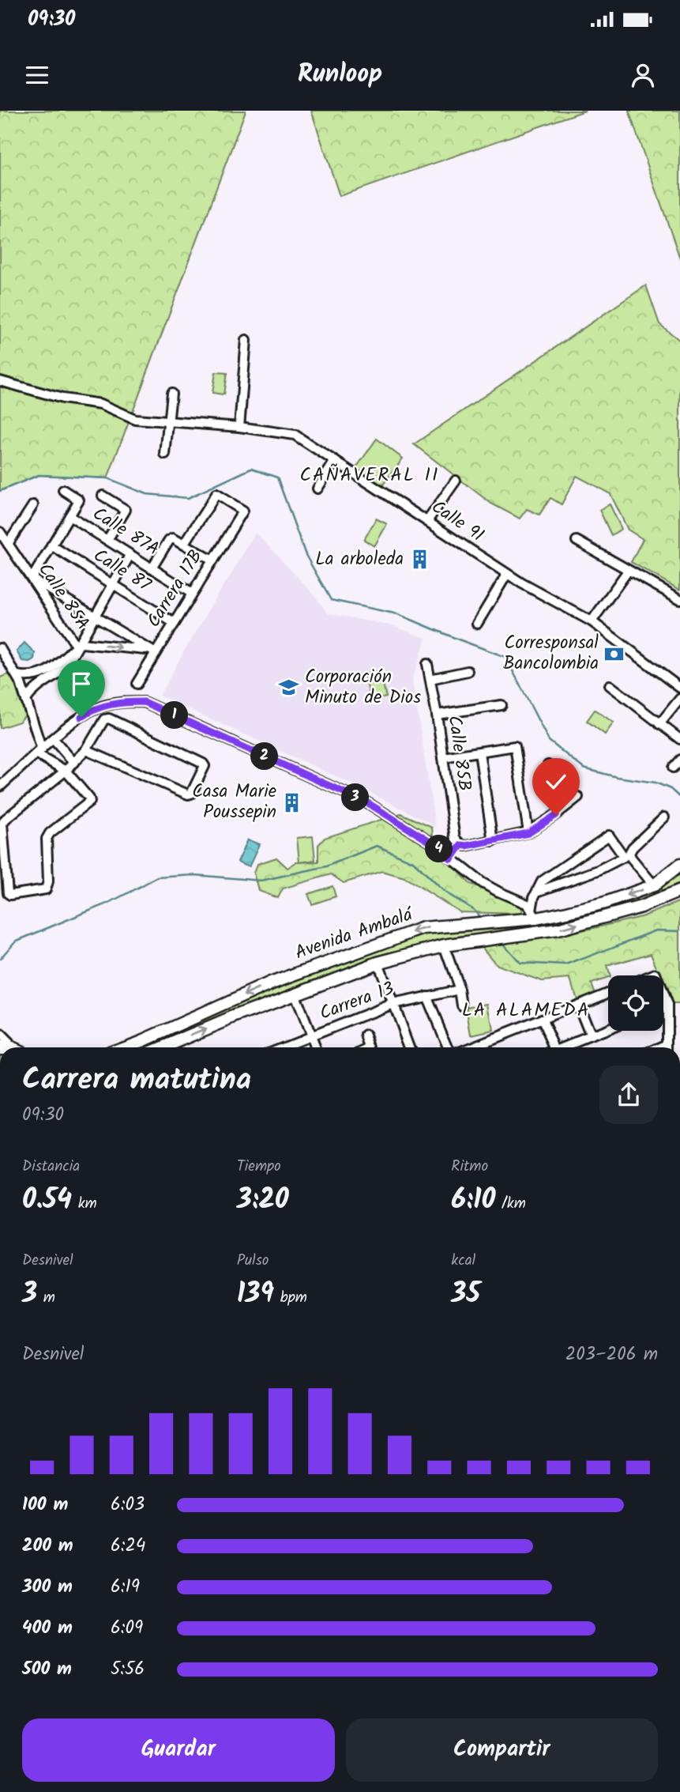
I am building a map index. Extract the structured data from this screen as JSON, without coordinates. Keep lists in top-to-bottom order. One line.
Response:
{"streets":{"main road":["Avenida Ambalá"],"street":["Calle 91","Calle 87A","Calle 87","Carrera 17B","Calle 85A","Calle 85B","Carrera 13"]},"crossings":[["Calle 87A","Carrera 17B"],["Calle 87","Carrera 17B"],["Carrera 17B","Calle 85A"]],"districts":["CAÑAVERAL II","LA ALAMEDA"],"places":{"building":["La arboleda","Casa Marie Poussepin"],"bank":["Corresponsal Bancolombia"],"school or university":["Corporación Minuto de Dios"]},"page":{"status":"09:30","header":"Runloop","pins":["1","2","3","4"],"heading":["Carrera matutina","09:30"],"stats":[["Distancia","0.54 km"],["Tiempo","3:20"],["Ritmo","6:10 /km"],["Desnivel","3 m"],["Pulso","139 bpm"],["kcal","35"]],"chart":["Desnivel","203–206 m"],"list":[{"name":"100 m","note":"6:03"},{"name":"200 m","note":"6:24"},{"name":"300 m","note":"6:19"},{"name":"400 m","note":"6:09"},{"name":"500 m","note":"5:56"}],"buttons":["Guardar","Compartir"]}}
